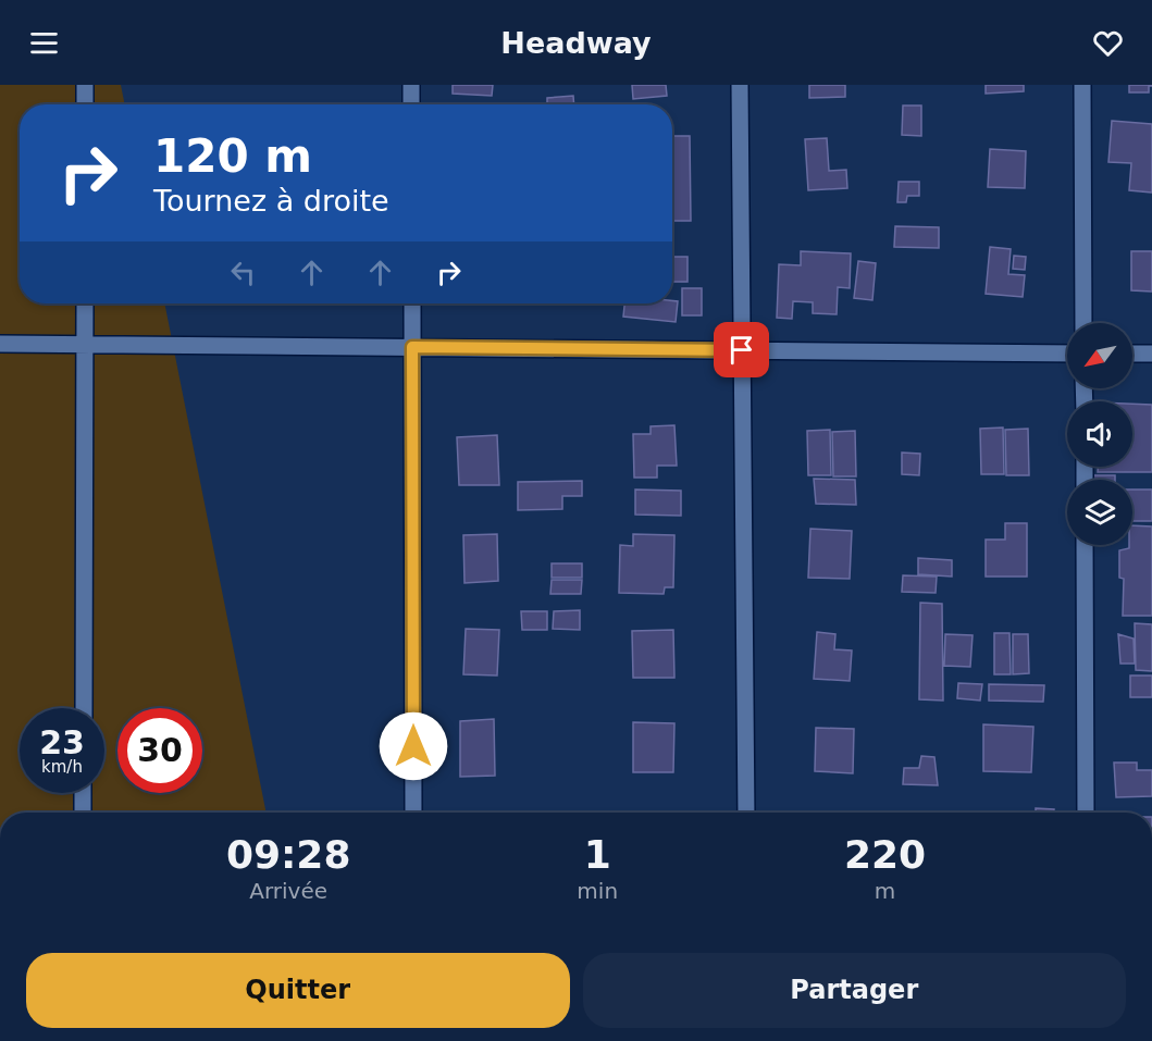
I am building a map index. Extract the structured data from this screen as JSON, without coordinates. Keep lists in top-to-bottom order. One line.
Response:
{"north":"bottom left","page":{"header":"Headway","turn":["120 m","Tournez à droite"],"speed":"23 km/h","limit":"30","eta":["09:28","Arrivée","1","min","220","m"],"buttons":["Quitter","Partager"]}}
